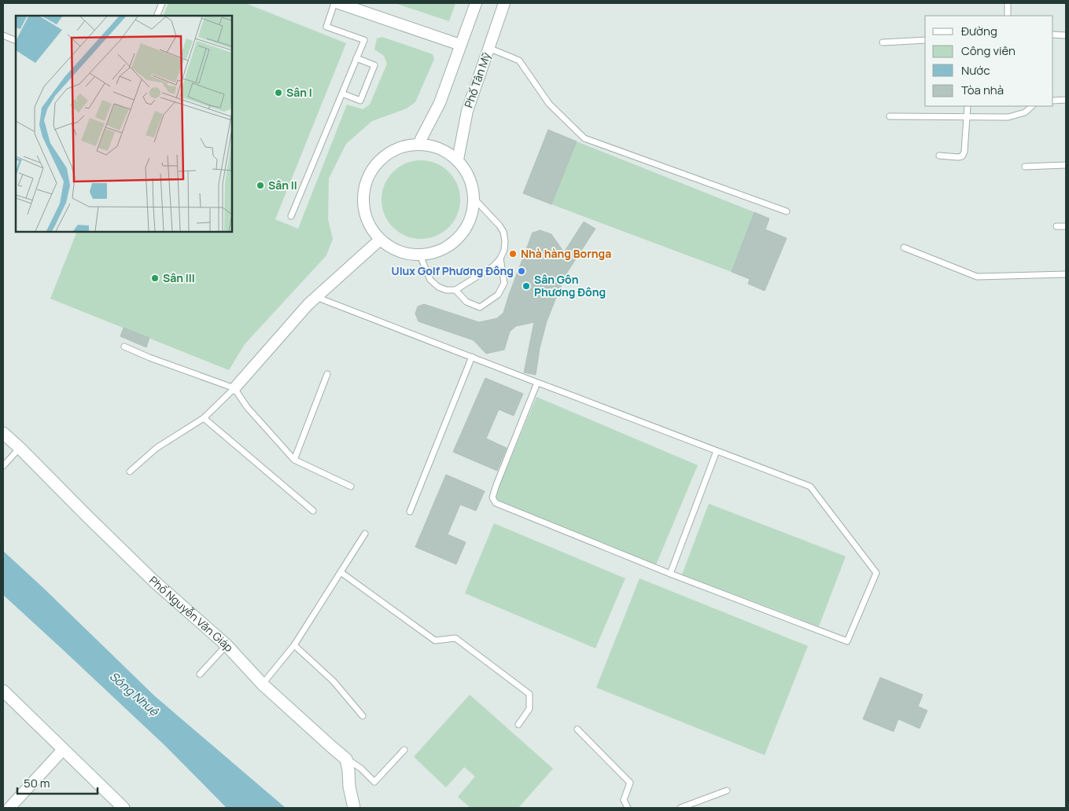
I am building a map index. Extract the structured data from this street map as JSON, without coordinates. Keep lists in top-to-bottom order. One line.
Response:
{"streets":{"street":["Phố Tân Mỹ","Phố Nguyễn Văn Giáp"]},"water":["Sông Nhuệ"],"places":["Sân I","Sân II","Nhà hàng Bornga","Ulux Golf Phương Đông","Sân III","Sân Gôn Phương Đông"],"legend":["Đường","Công viên","Nước","Tòa nhà"],"scale_bar":"50 m"}
